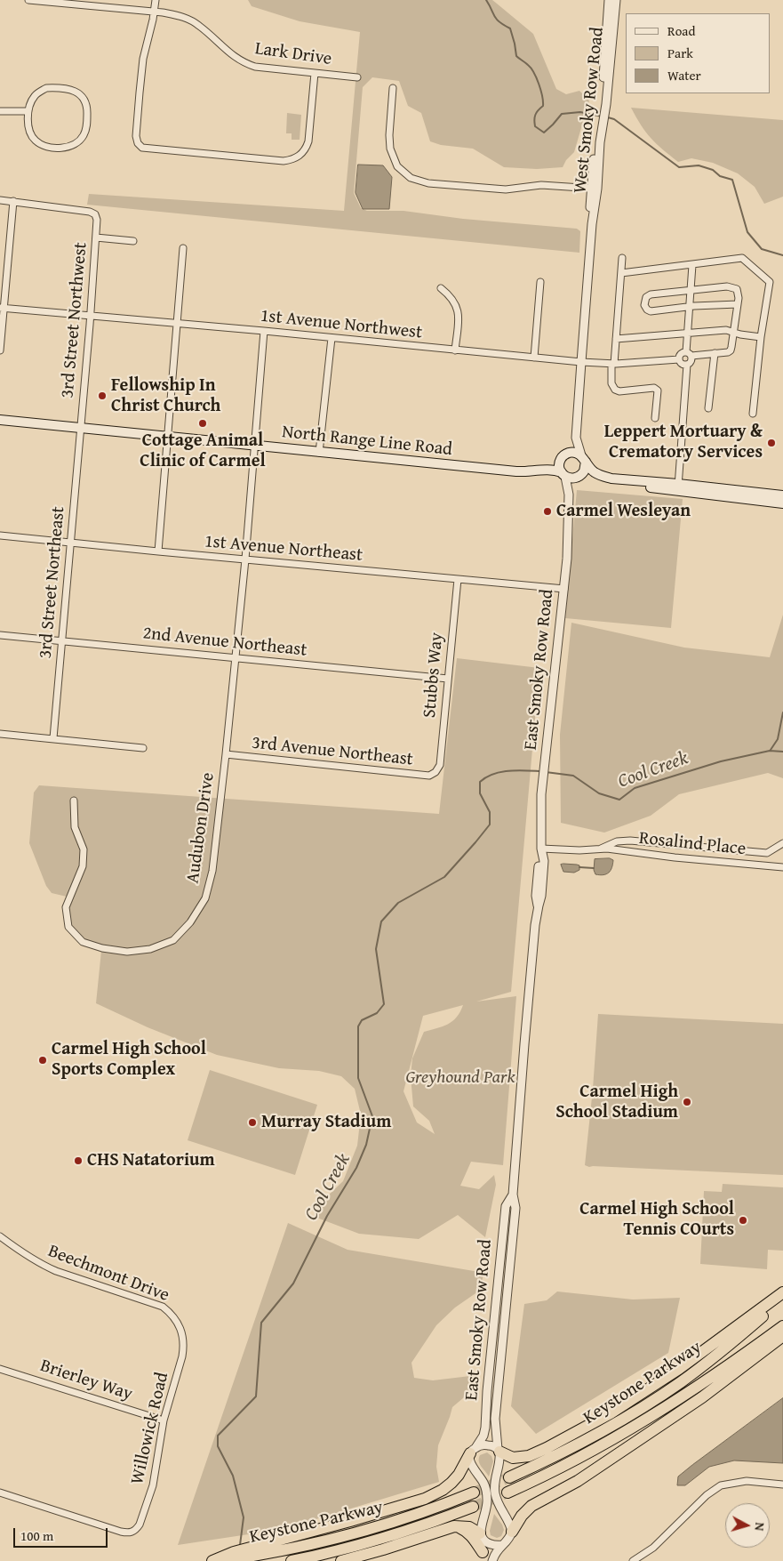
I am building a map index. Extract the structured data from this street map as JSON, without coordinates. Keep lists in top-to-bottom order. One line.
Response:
{"streets":{"highway":["Keystone Parkway"],"main road":["North Range Line Road"],"street":["Lark Drive","West Smoky Row Road","3rd Street Northwest","1st Avenue Northwest","1st Avenue Northeast","3rd Street Northeast","2nd Avenue Northeast","East Smoky Row Road","Stubbs Way","3rd Avenue Northeast","Audubon Drive","Rosalind Place","Beechmont Drive","Brierley Way","Willowick Road"]},"crossings":[["West Smoky Row Road","1st Avenue Northwest"],["West Smoky Row Road","North Range Line Road"],["West Smoky Row Road","East Smoky Row Road"],["3rd Street Northwest","1st Avenue Northwest"],["3rd Street Northwest","North Range Line Road"],["3rd Street Northwest","3rd Street Northeast"],["1st Avenue Northwest","Audubon Drive"],["North Range Line Road","3rd Street Northeast"],["North Range Line Road","East Smoky Row Road"],["North Range Line Road","Audubon Drive"],["1st Avenue Northeast","3rd Street Northeast"],["1st Avenue Northeast","East Smoky Row Road"],["1st Avenue Northeast","Stubbs Way"],["1st Avenue Northeast","Audubon Drive"],["3rd Street Northeast","2nd Avenue Northeast"],["2nd Avenue Northeast","Stubbs Way"],["2nd Avenue Northeast","Audubon Drive"],["East Smoky Row Road","Rosalind Place"],["Stubbs Way","3rd Avenue Northeast"],["3rd Avenue Northeast","Audubon Drive"],["Beechmont Drive","Willowick Road"],["Brierley Way","Willowick Road"]],"water":["Cool Creek"],"parks":["Greyhound Park"],"places":["Fellowship In Christ Church","Cottage Animal Clinic of Carmel","Leppert Mortuary & Crematory Services","Carmel Wesleyan","Carmel High School Sports Complex","Carmel High School Stadium","Murray Stadium","CHS Natatorium","Carmel High School Tennis COurts"],"legend":["Road","Park","Water"],"scale_bar":"100 m","north":"right"}
